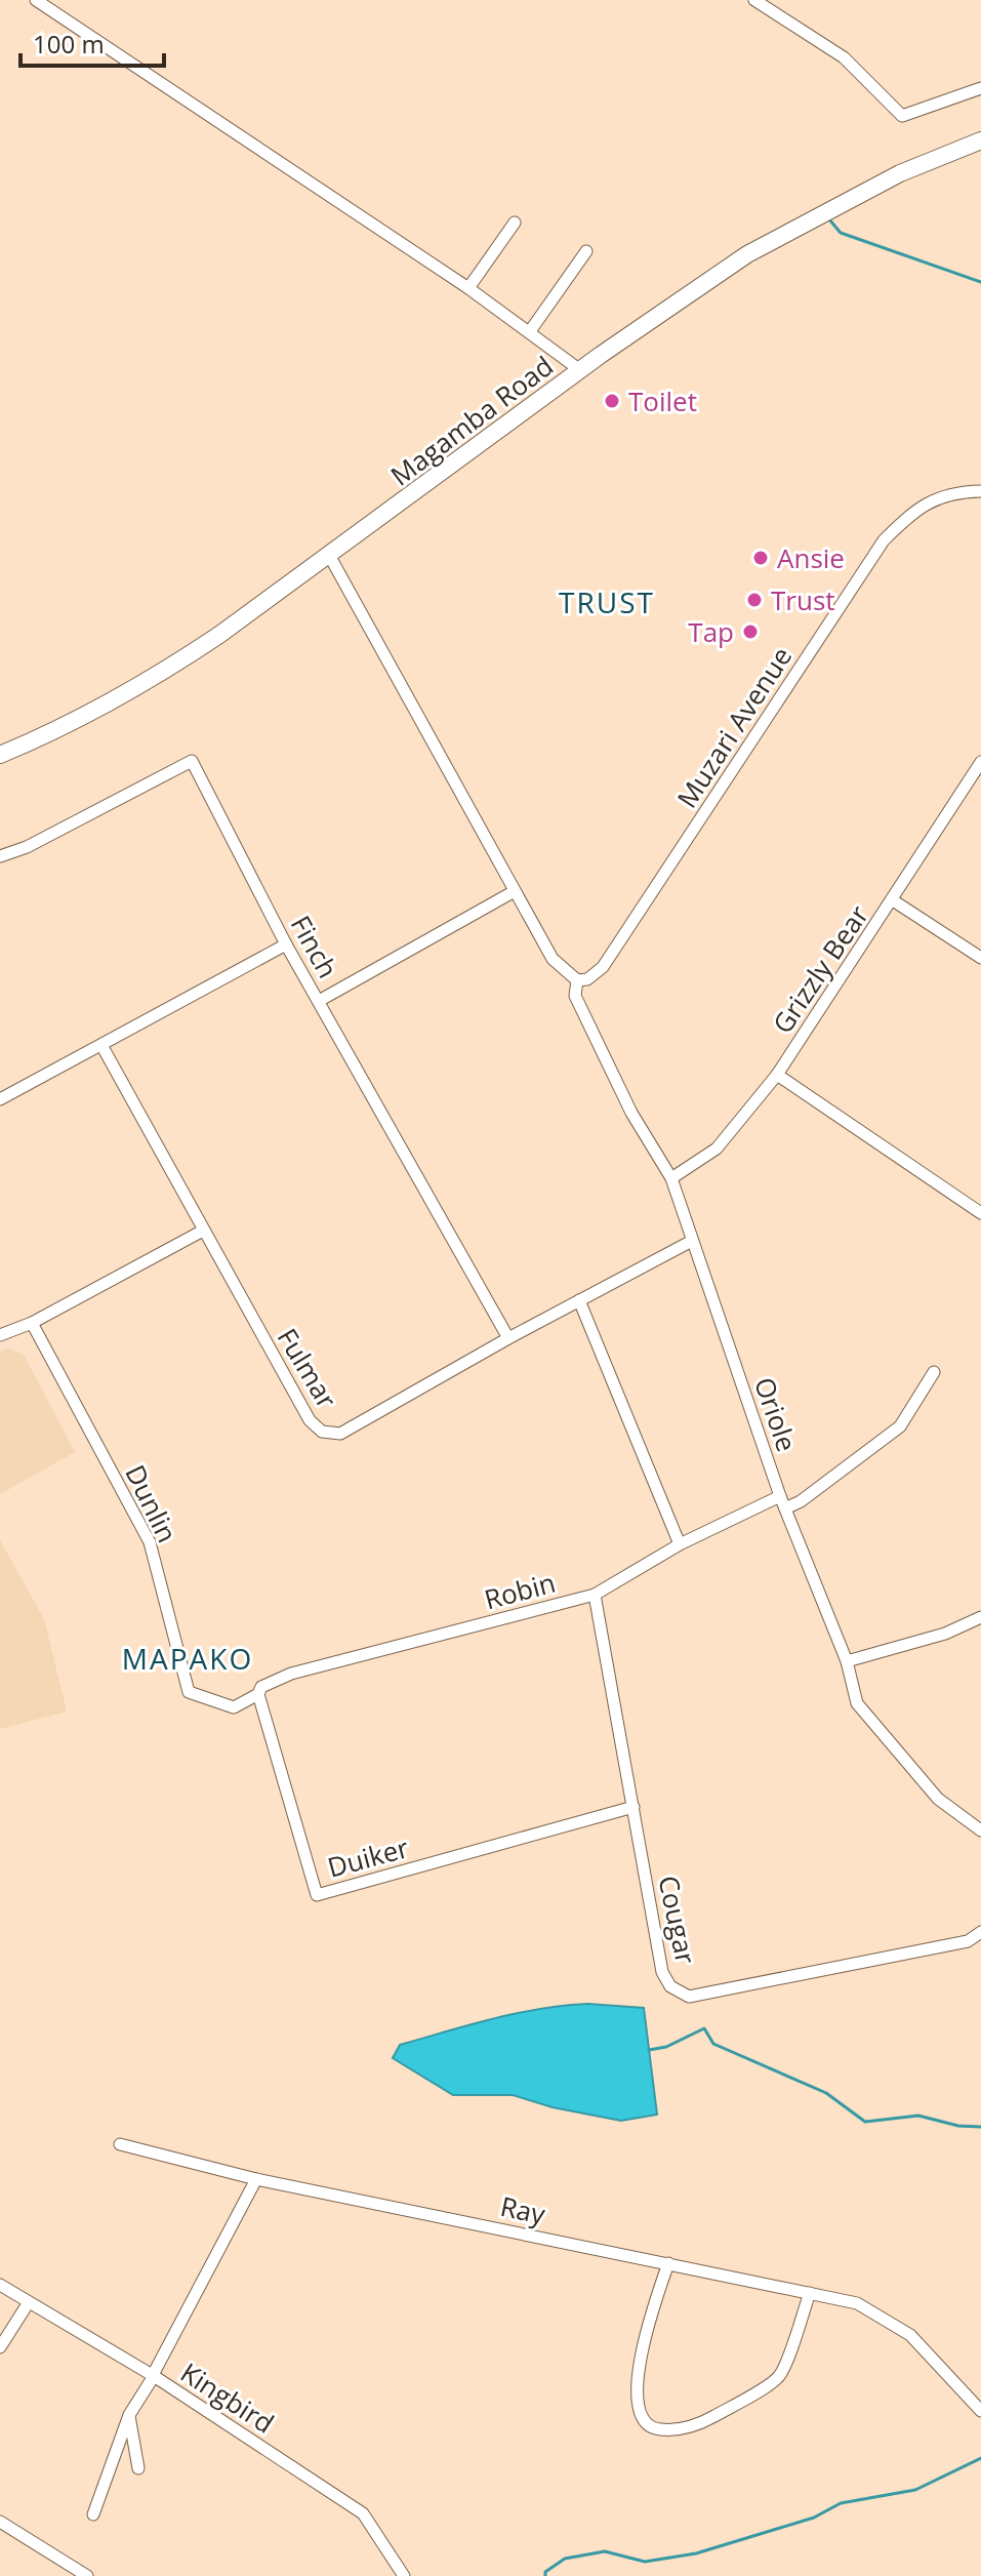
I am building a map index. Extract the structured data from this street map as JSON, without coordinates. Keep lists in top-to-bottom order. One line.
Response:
{"streets":{"highway":["Magamba Road"],"street":["Muzari Avenue","Finch","Grizzly Bear","Fulmar","Oriole","Dunlin","Robin","Duiker","Cougar","Ray","Kingbird"]},"crossings":[["Muzari Avenue","Oriole"],["Finch","Fulmar"],["Grizzly Bear","Oriole"],["Fulmar","Oriole"],["Oriole","Robin"],["Dunlin","Robin"],["Dunlin","Duiker"],["Robin","Duiker"],["Robin","Cougar"],["Duiker","Cougar"]],"districts":["TRUST","MAPAKO"],"places":["Toilet","Ansie","Trust","Tap"],"scale_bar":"100 m"}
